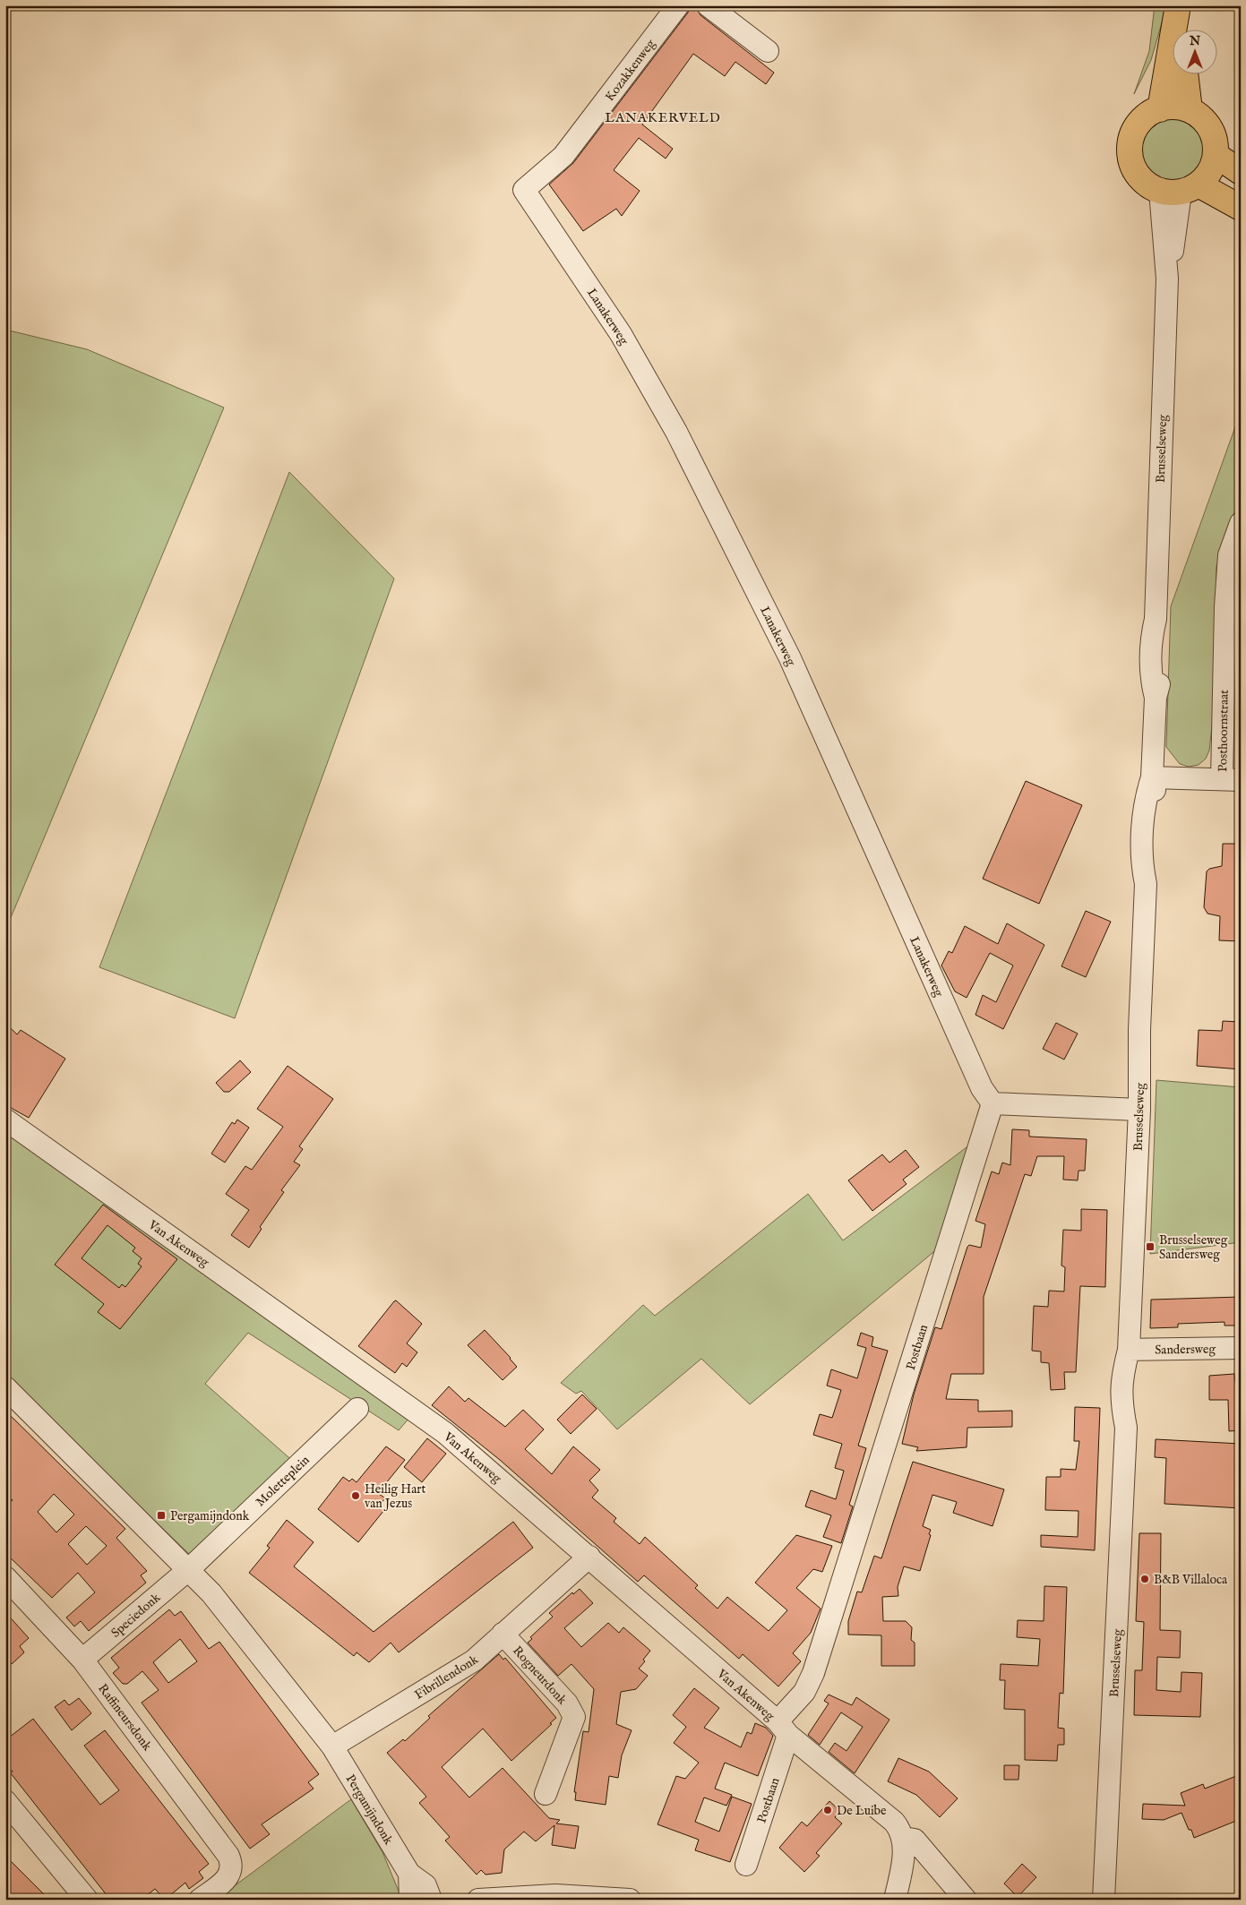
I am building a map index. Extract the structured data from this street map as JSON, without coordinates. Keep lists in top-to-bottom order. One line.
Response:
{"streets":{"street":["Kozakkenweg","Lanakerweg","Brusselseweg","Posthoornstraat","Van Akenweg","Postbaan","Sandersweg","Moletteplein","Speciedonk","Rogneurdonk","Fibrillendonk","Raffineursdonk","Pergamijndonk"]},"crossings":[["Kozakkenweg","Lanakerweg"],["Lanakerweg","Postbaan"],["Brusselseweg","Sandersweg"],["Van Akenweg","Postbaan"],["Van Akenweg","Fibrillendonk"],["Moletteplein","Speciedonk"],["Moletteplein","Pergamijndonk"],["Speciedonk","Raffineursdonk"],["Speciedonk","Pergamijndonk"],["Rogneurdonk","Fibrillendonk"],["Fibrillendonk","Pergamijndonk"]],"districts":["LANAKERVELD"],"places":{"transit":["Brusselseweg Sandersweg","Pergamijndonk"],"other":["Heilig Hart van Jezus","B&B Villaloca","De Luibe"]},"north":"top"}
